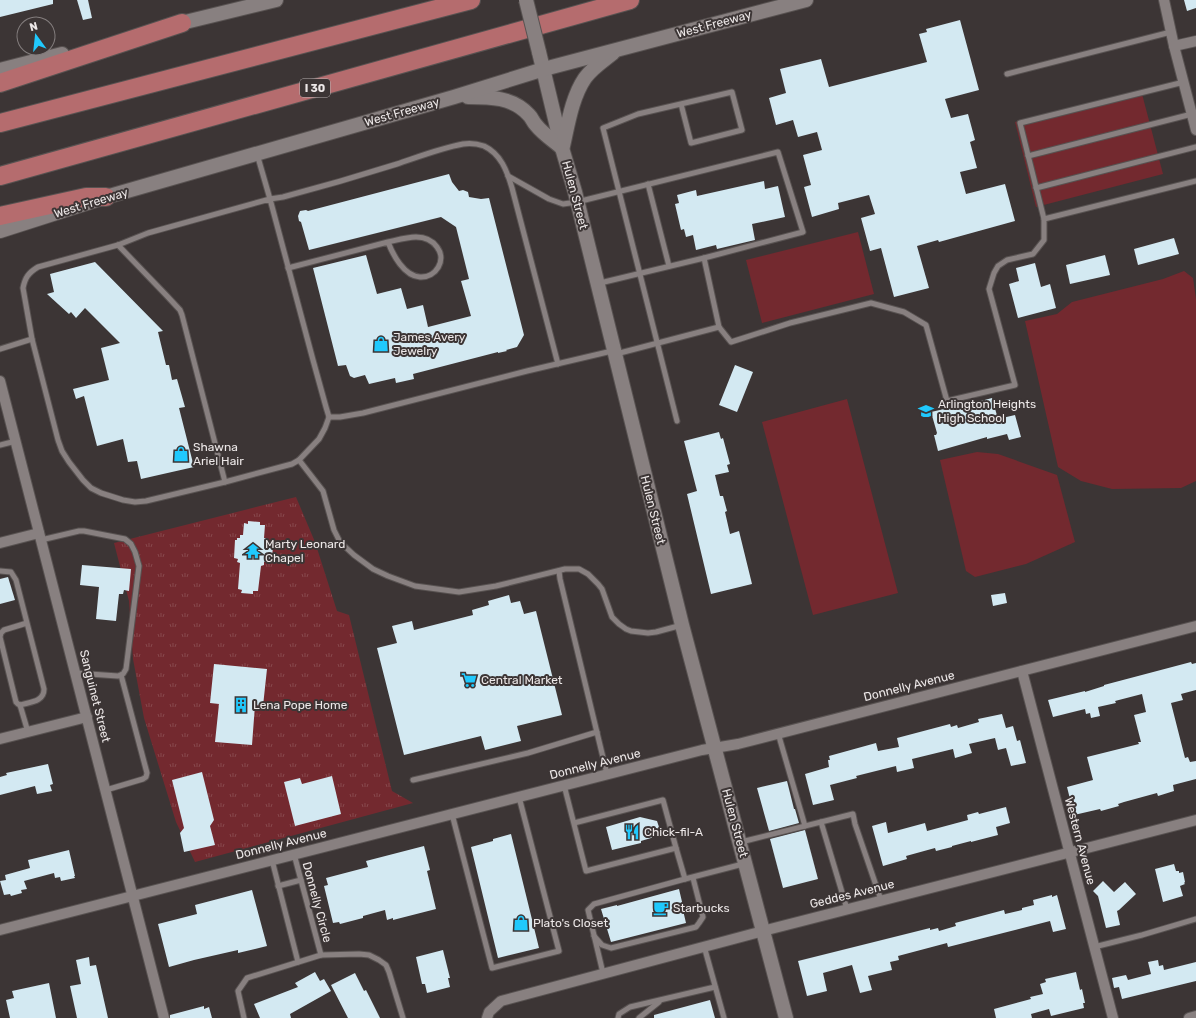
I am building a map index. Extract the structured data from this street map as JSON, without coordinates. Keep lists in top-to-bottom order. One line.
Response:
{"streets":{"highway":["I 30"],"main road":["West Freeway","Hulen Street"],"street":["Donnelly Avenue","Sanguinet Street","Western Avenue","Geddes Avenue"],"lane":["Donnelly Circle"]},"crossings":[["West Freeway","Hulen Street"],["Hulen Street","Donnelly Avenue"],["Hulen Street","Geddes Avenue"],["Donnelly Avenue","Sanguinet Street"],["Donnelly Avenue","Western Avenue"],["Donnelly Avenue","Donnelly Circle"],["Western Avenue","Geddes Avenue"]],"places":{"shop":["James Avery Jewelry","Shawna Ariel Hair","Plato's Closet"],"school or university":["Arlington Heights High School"],"temple":["Marty Leonard Chapel"],"supermarket":["Central Market"],"building":["Lena Pope Home"],"restaurant":["Chick-fil-A"],"cafe":["Starbucks"]},"north":"top"}
